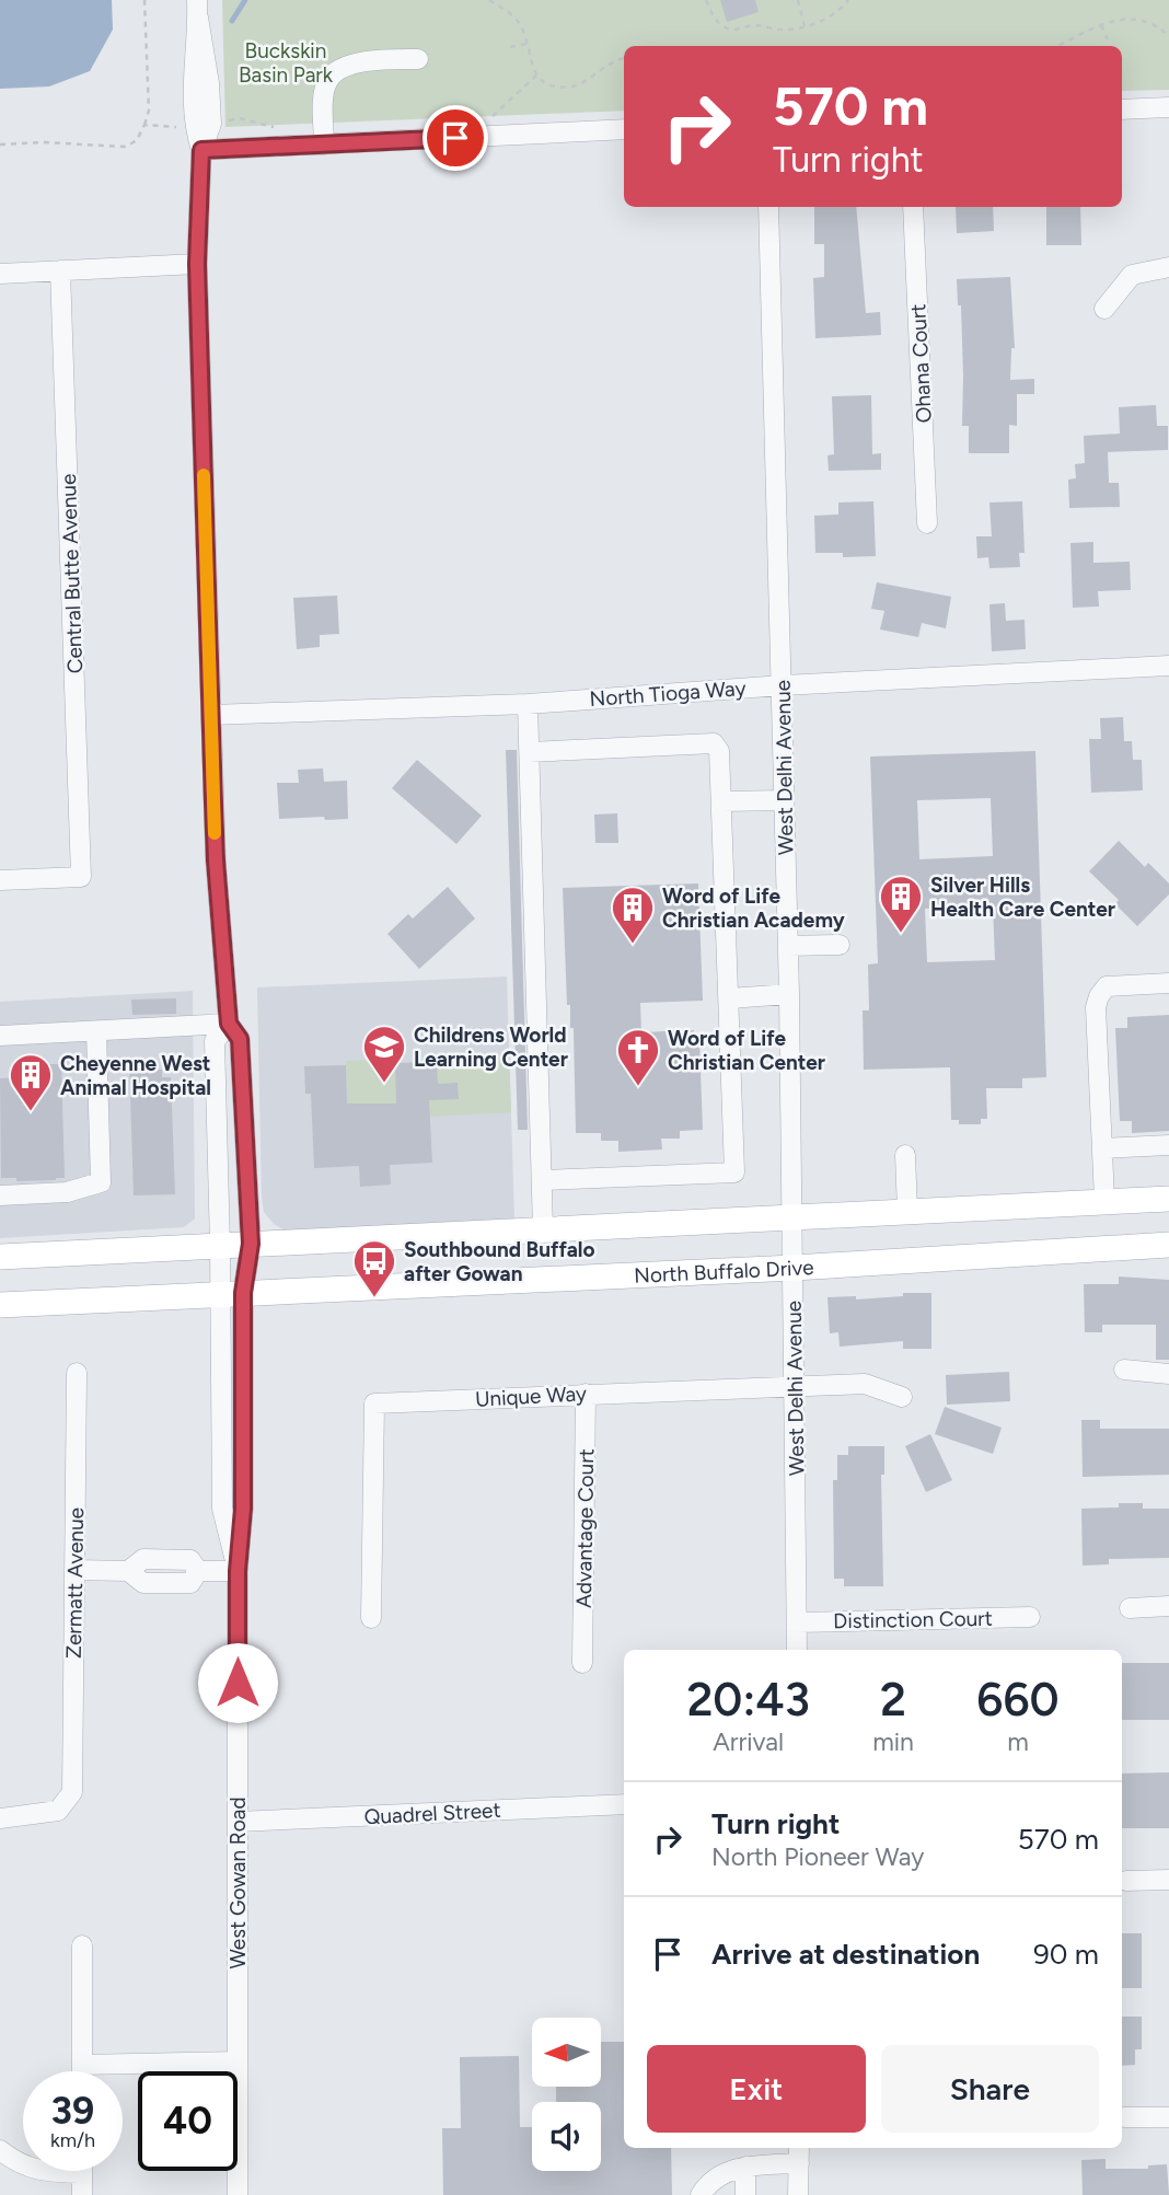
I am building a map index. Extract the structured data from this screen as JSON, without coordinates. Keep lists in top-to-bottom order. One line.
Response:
{"streets":{"main road":["North Buffalo Drive"],"street":["Ohana Court","Central Butte Avenue","North Tioga Way","West Delhi Avenue","Unique Way","Advantage Court","Zermatt Avenue","Distinction Court","Quadrel Street","West Gowan Road"]},"crossings":[["North Tioga Way","West Delhi Avenue"],["North Tioga Way","West Gowan Road"],["West Delhi Avenue","North Buffalo Drive"],["West Delhi Avenue","Unique Way"],["West Delhi Avenue","Distinction Court"],["North Buffalo Drive","West Gowan Road"],["Unique Way","Advantage Court"],["Quadrel Street","West Gowan Road"]],"parks":["Buckskin Basin Park"],"places":{"building":["Silver Hills Health Care Center","Word of Life Christian Academy","Cheyenne West Animal Hospital"],"school or university":["Childrens World Learning Center"],"church":["Word of Life Christian Center"],"bus stop":["Southbound Buffalo after Gowan"]},"north":"left","page":{"turn":["570 m","Turn right"],"eta":["20:43","Arrival","2","min","660","m"],"list":[{"name":"Turn right","note":"North Pioneer Way","value":"570 m"},{"name":"Arrive at destination","value":"90 m"}],"buttons":["Exit","Share"],"speed":"39 km/h","limit":"40"}}
